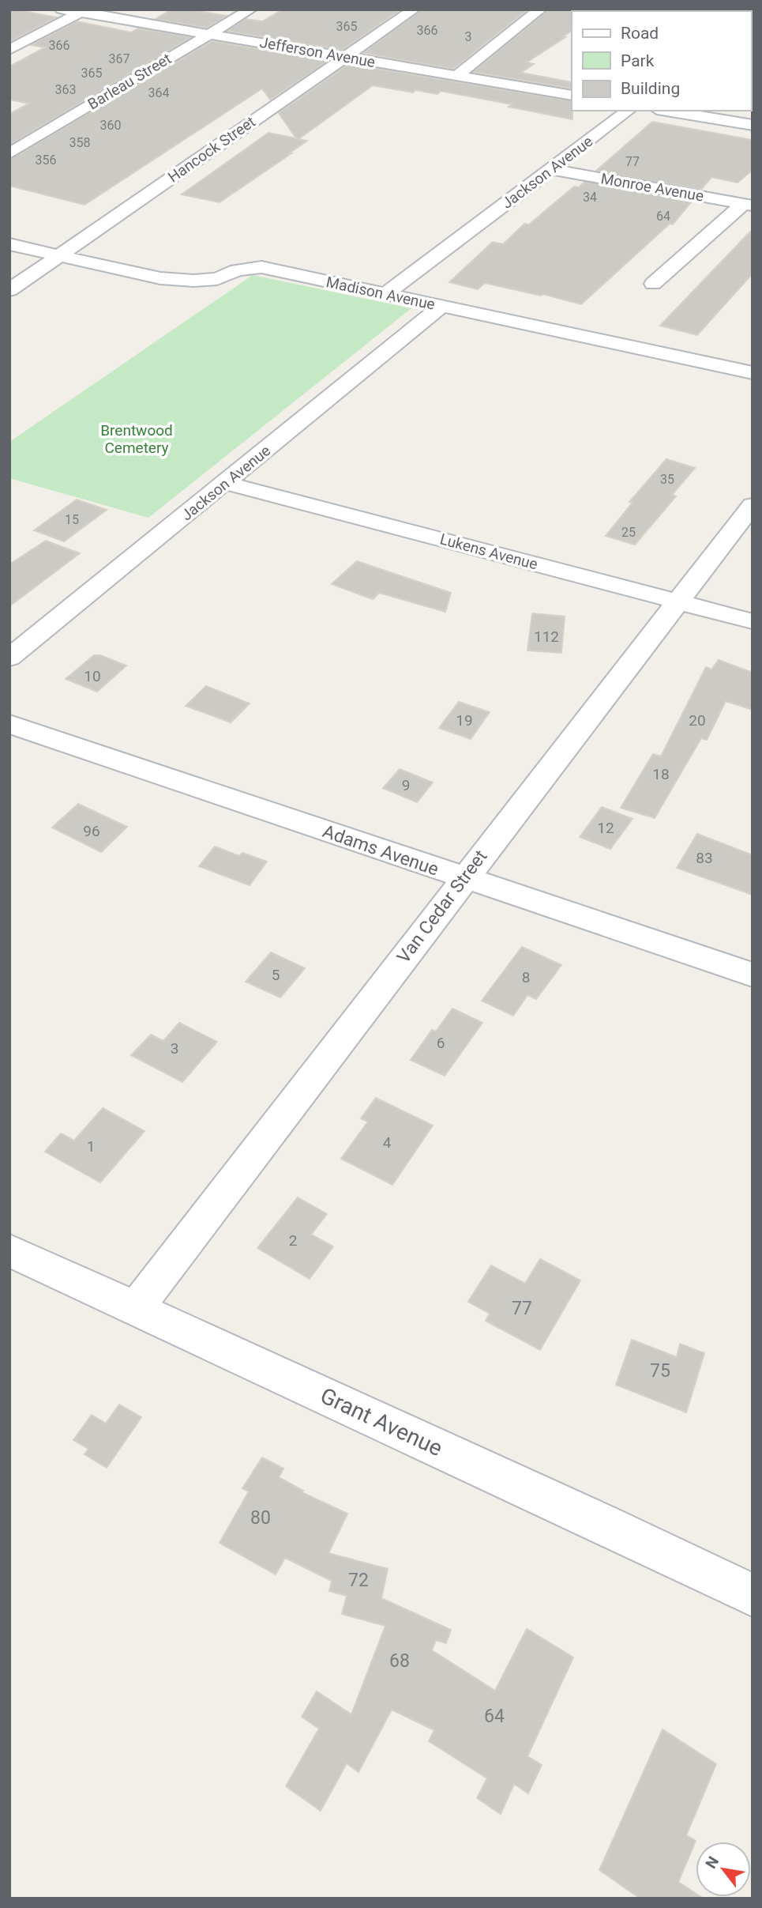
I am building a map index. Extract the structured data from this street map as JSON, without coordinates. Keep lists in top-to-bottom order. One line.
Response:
{"streets":{"street":["Jefferson Avenue","Barleau Street","Hancock Street","Jackson Avenue","Monroe Avenue","Madison Avenue","Lukens Avenue","Adams Avenue","Van Cedar Street","Grant Avenue"]},"crossings":[["Jefferson Avenue","Barleau Street"],["Jefferson Avenue","Hancock Street"],["Hancock Street","Madison Avenue"],["Jackson Avenue","Monroe Avenue"],["Jackson Avenue","Madison Avenue"],["Jackson Avenue","Lukens Avenue"],["Lukens Avenue","Van Cedar Street"],["Adams Avenue","Van Cedar Street"],["Van Cedar Street","Grant Avenue"]],"parks":["Brentwood Cemetery"],"house_numbers":["365","366","3","366","367","365","363","364","360","358","356","77","34","64","35","15","25","112","10","19","20","18","9","12","96","83","5","8","6","3","4","1","2","77","75","80","72","68","64"],"legend":["Road","Park","Building"],"north":"top left"}
